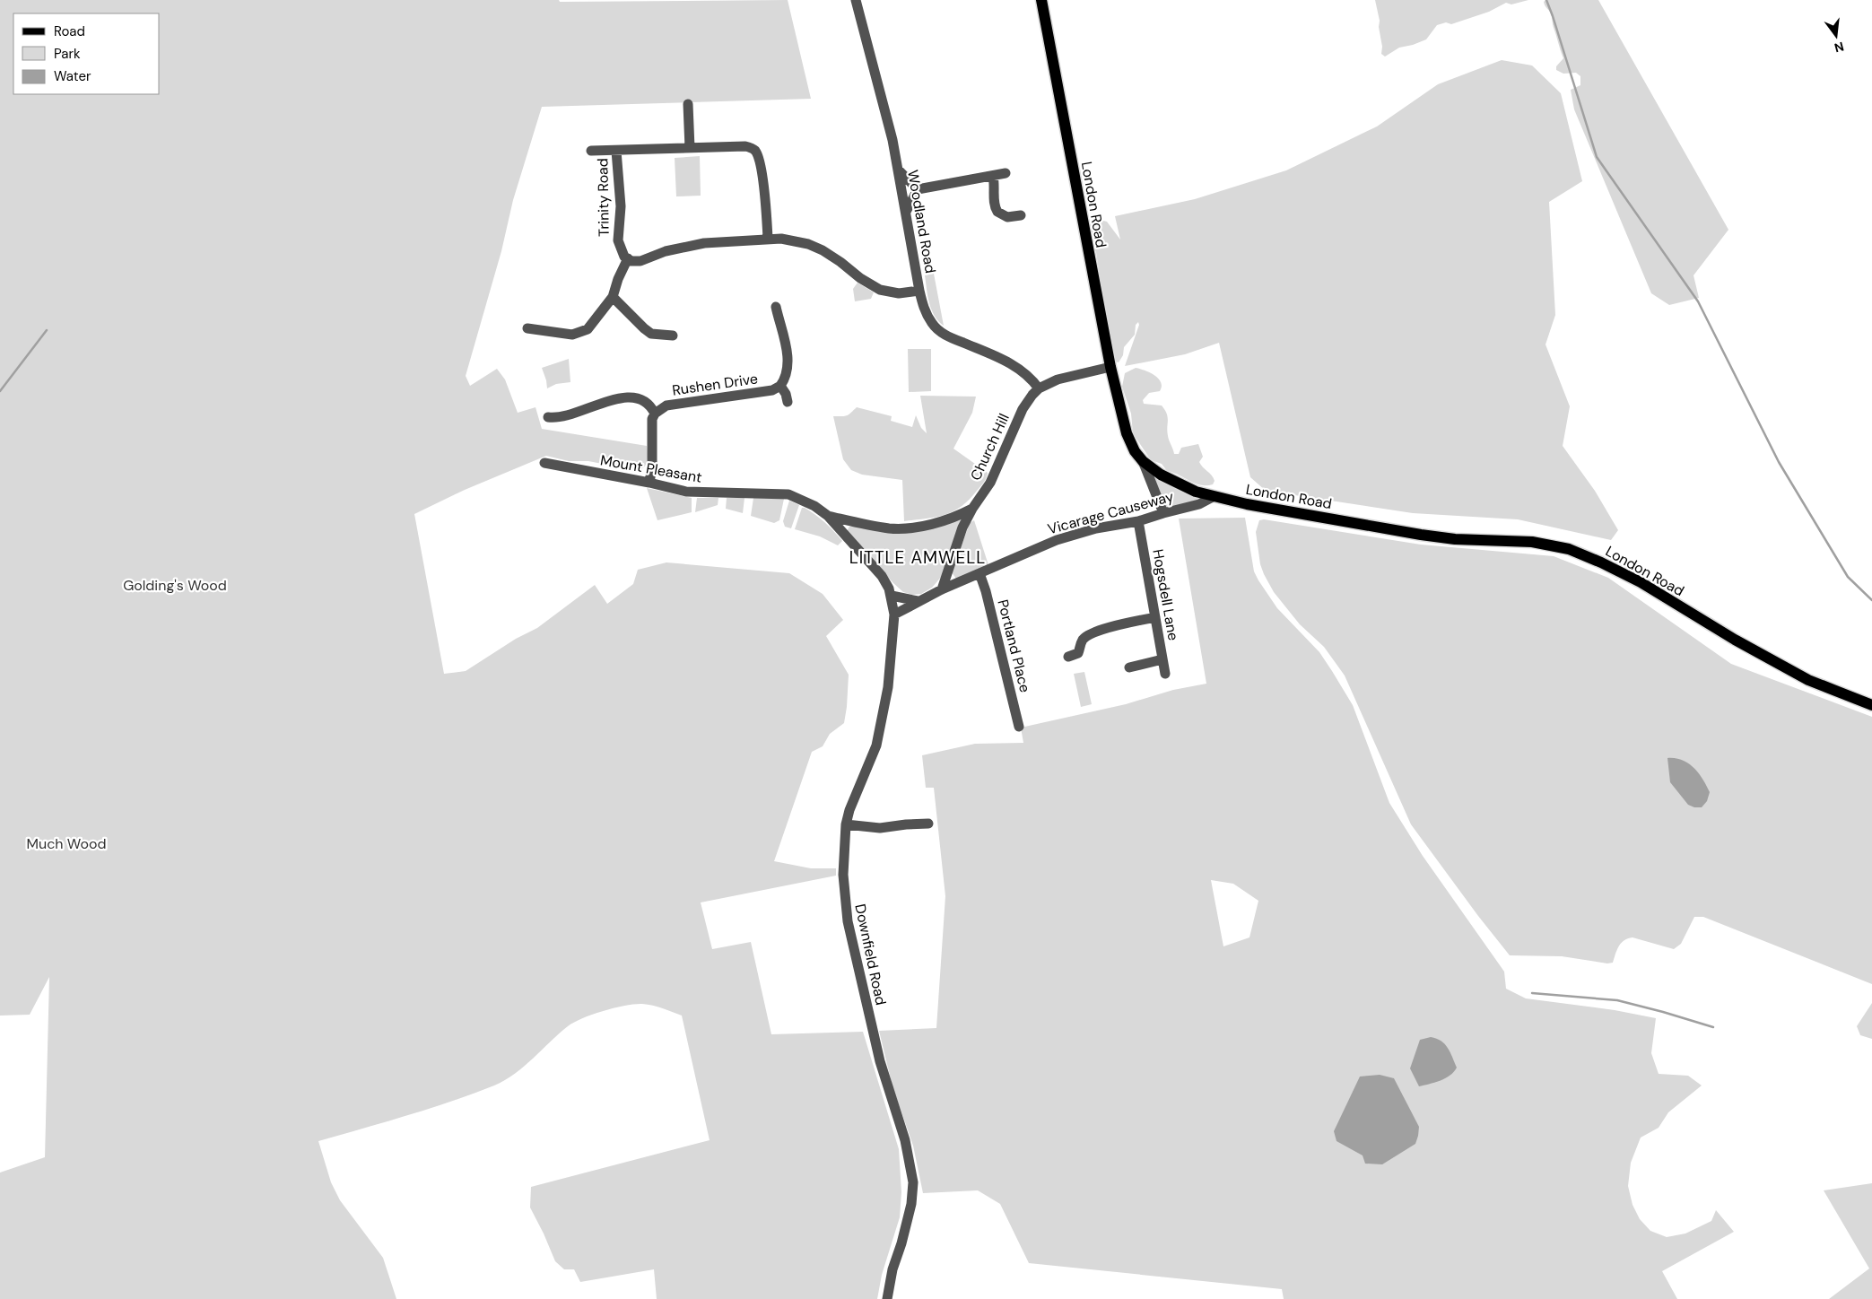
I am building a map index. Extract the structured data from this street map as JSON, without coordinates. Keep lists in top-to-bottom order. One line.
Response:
{"streets":{"main road":["London Road"],"street":["Trinity Road","Woodland Road","Rushen Drive","Church Hill","Mount Pleasant","Vicarage Causeway","Hogsdell Lane","Portland Place","Downfield Road"]},"crossings":[["London Road","Church Hill"],["London Road","Vicarage Causeway"],["Woodland Road","Church Hill"],["Church Hill","Mount Pleasant"],["Church Hill","Vicarage Causeway"],["Mount Pleasant","Downfield Road"],["Vicarage Causeway","Hogsdell Lane"],["Vicarage Causeway","Portland Place"],["Vicarage Causeway","Downfield Road"]],"districts":["LITTLE AMWELL"],"parks":["Golding's Wood","Much Wood"],"legend":["Road","Park","Water"],"north":"bottom"}
